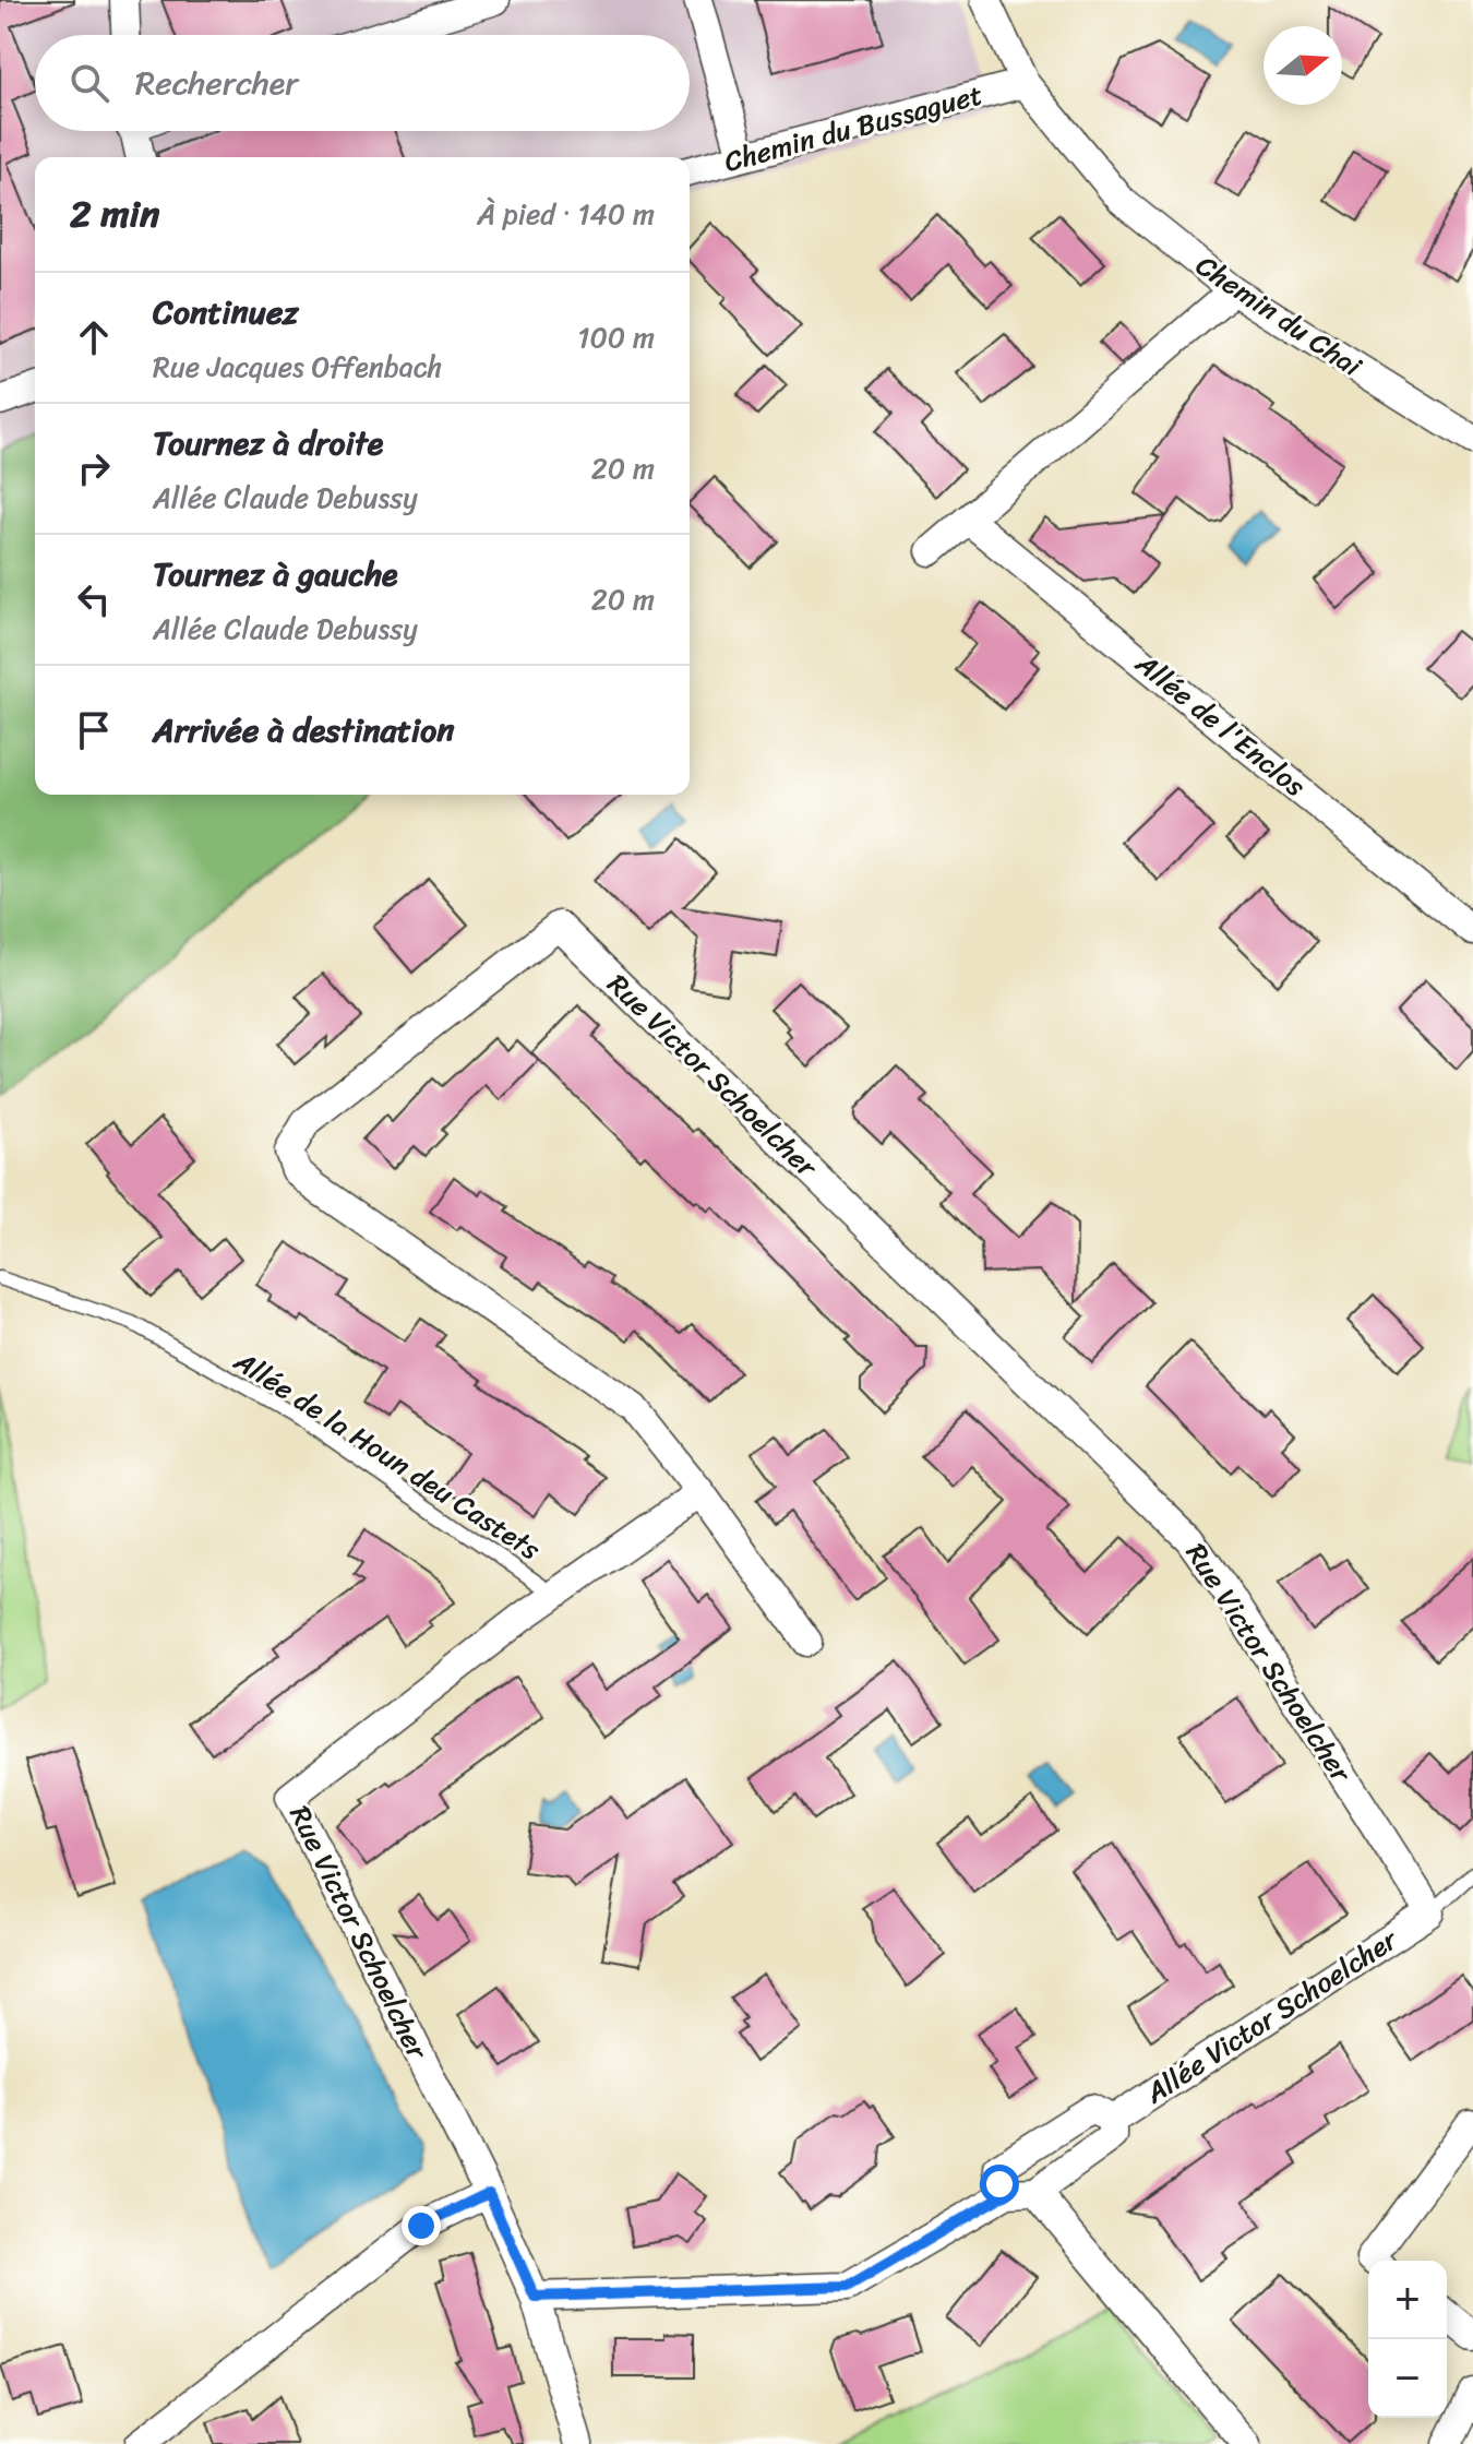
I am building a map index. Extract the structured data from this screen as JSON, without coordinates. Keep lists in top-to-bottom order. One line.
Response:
{"streets":{"street":["Chemin du Bussaguet","Chemin du Chai","Allée de l'Enclos","Rue Victor Schoelcher","Allée Victor Schoelcher"],"lane":["Allée de la Houn deu Castets"]},"crossings":[["Chemin du Bussaguet","Chemin du Chai"],["Rue Victor Schoelcher","Allée de la Houn deu Castets"],["Rue Victor Schoelcher","Allée Victor Schoelcher"]],"north":"right","page":{"search":"Rechercher","heading":["2 min","À pied · 140 m"],"list":[["Continuez","Rue Jacques Offenbach","100 m"],["Tournez à droite","Allée Claude Debussy","20 m"],["Tournez à gauche","Allée Claude Debussy","20 m"],"Arrivée à destination"],"map_buttons":["+","−"]}}
